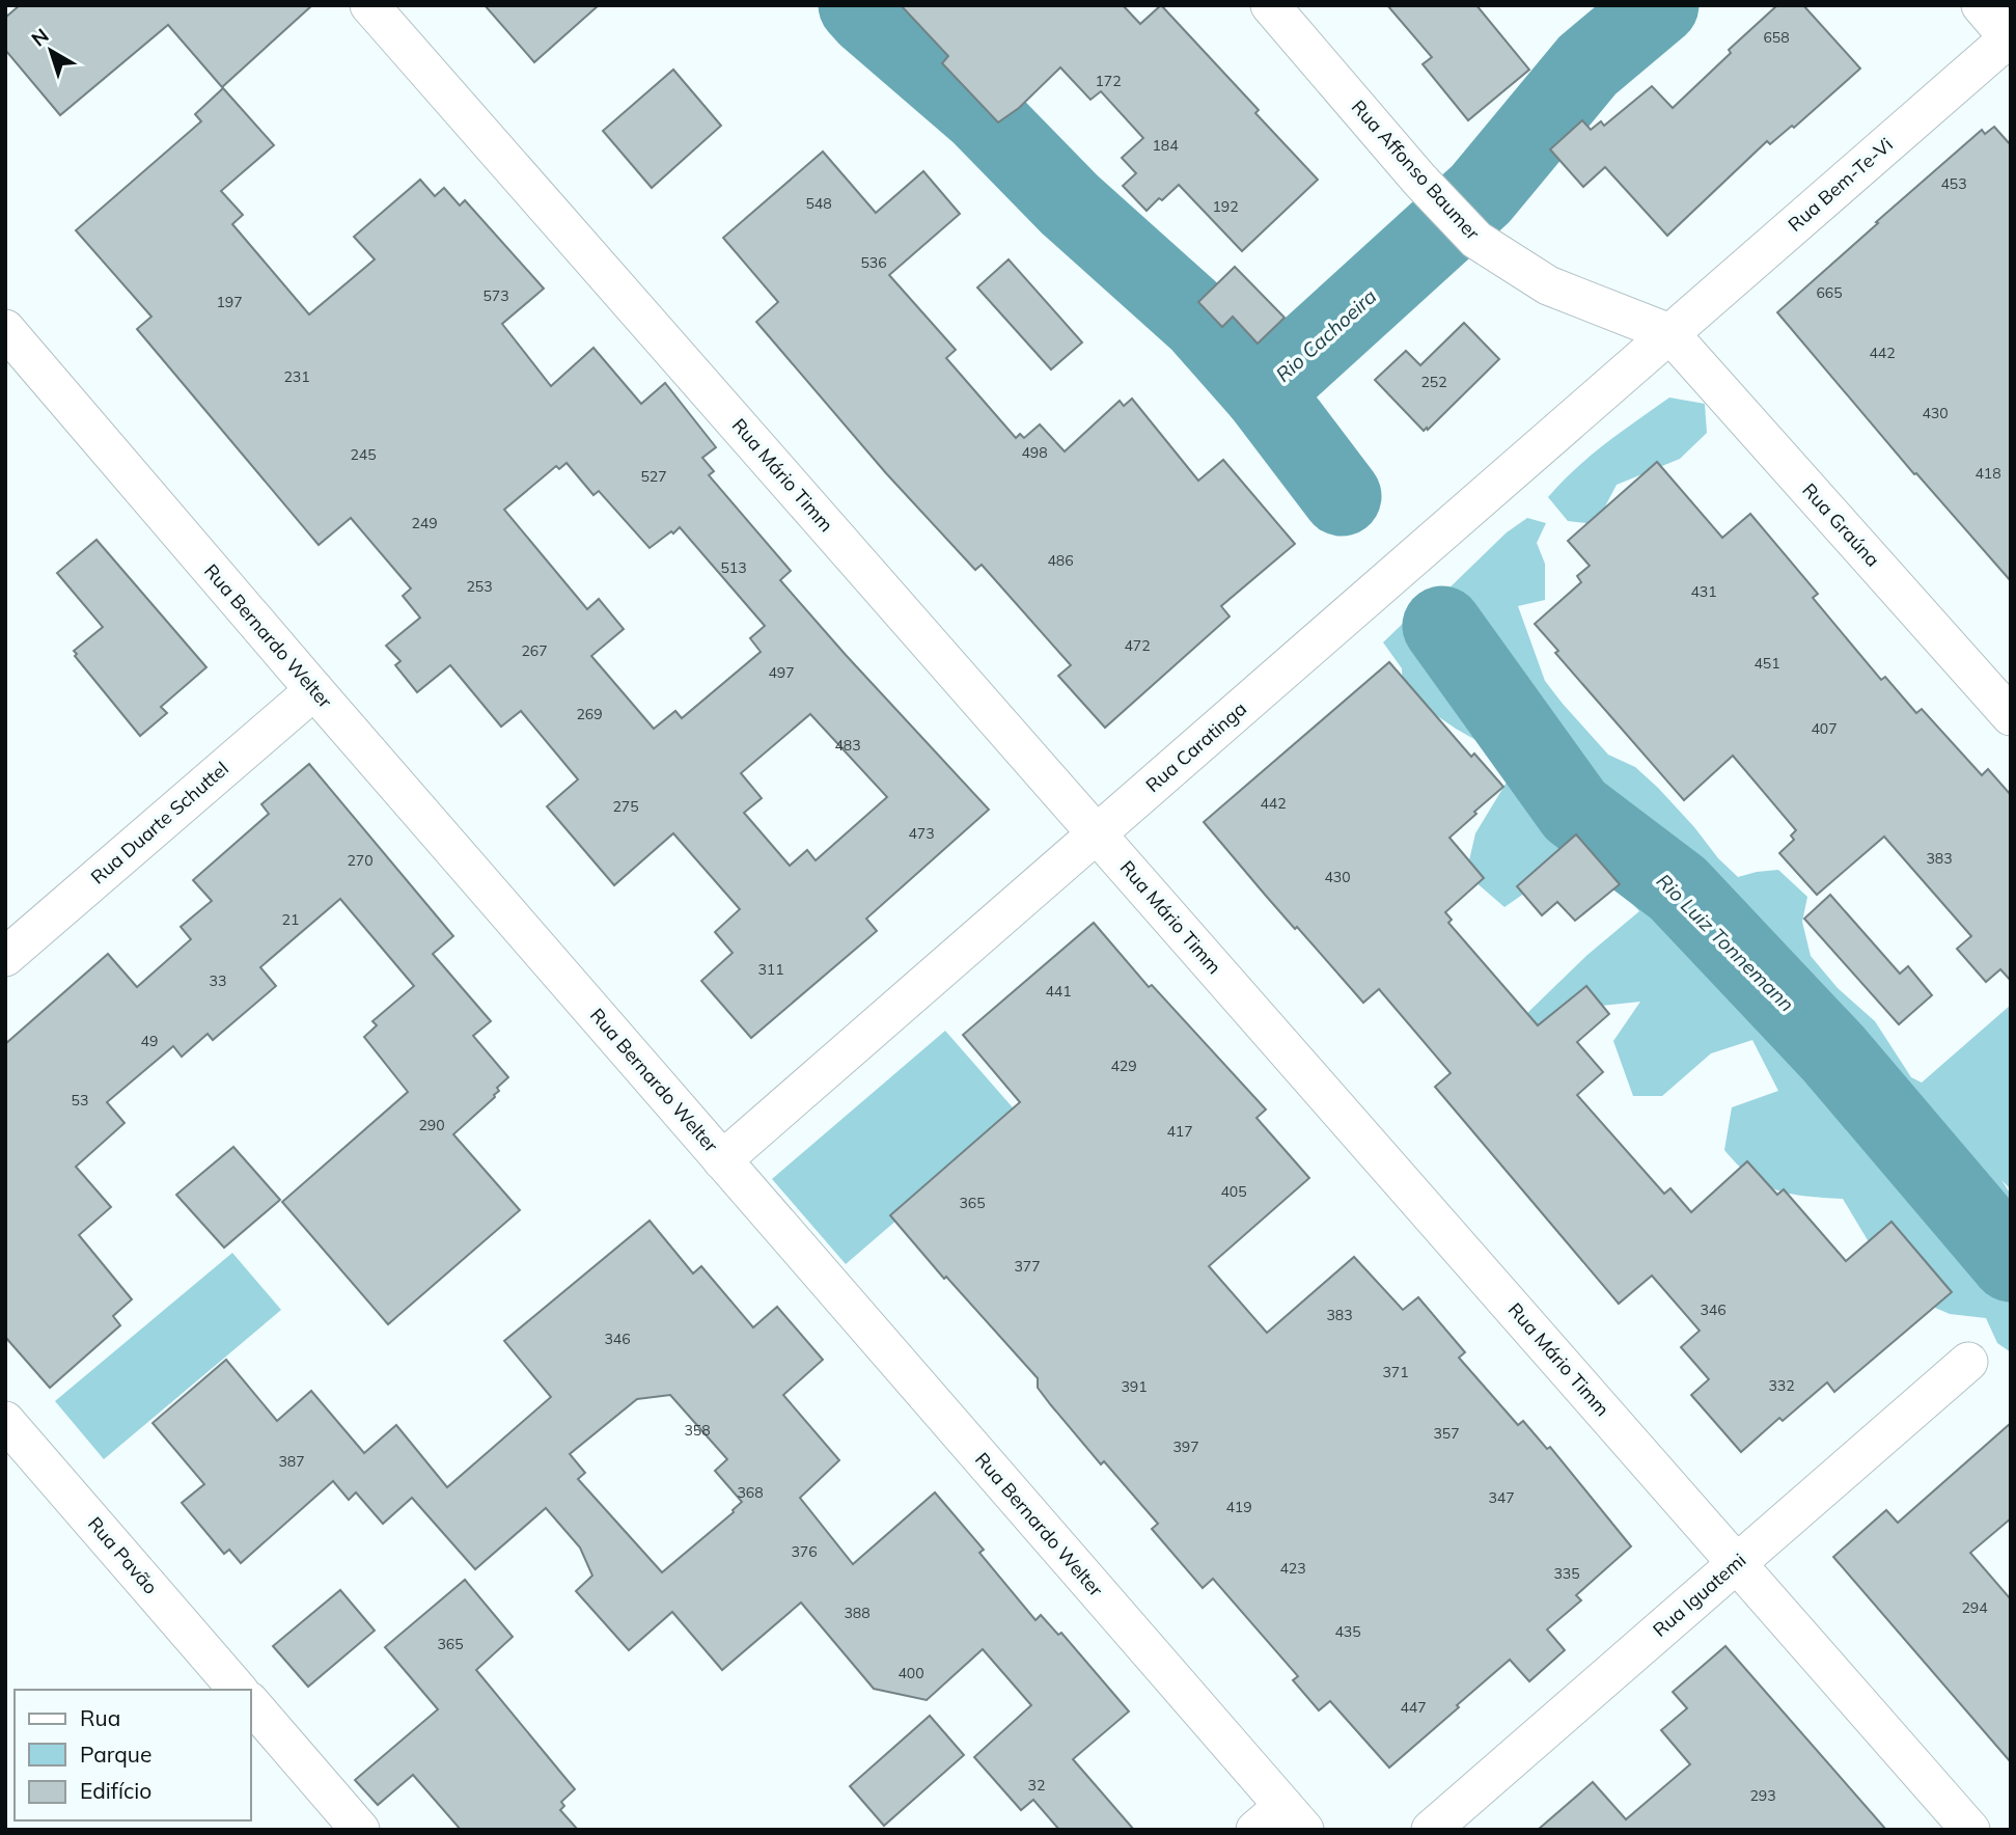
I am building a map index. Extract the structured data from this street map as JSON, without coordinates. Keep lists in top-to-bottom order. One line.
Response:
{"streets":{"street":["Rua Affonso Baumer","Rua Bem-Te-Vi","Rua Mário Timm","Rua Graúna","Rua Bernardo Welter","Rua Caratinga","Rua Duarte Schuttel","Rua Pavão","Rua Iguatemi"]},"crossings":[["Rua Affonso Baumer","Rua Bem-Te-Vi"],["Rua Affonso Baumer","Rua Graúna"],["Rua Affonso Baumer","Rua Caratinga"],["Rua Bem-Te-Vi","Rua Graúna"],["Rua Bem-Te-Vi","Rua Caratinga"],["Rua Mário Timm","Rua Caratinga"],["Rua Mário Timm","Rua Iguatemi"],["Rua Graúna","Rua Caratinga"],["Rua Bernardo Welter","Rua Caratinga"],["Rua Bernardo Welter","Rua Duarte Schuttel"]],"water":["Rio Cachoeira","Rio Luiz Tonnemann"],"house_numbers":["658","172","184","453","548","192","536","665","573","197","442","231","252","430","498","245","418","527","249","486","513","253","431","472","267","451","497","269","407","483","442","275","473","383","270","430","21","311","33","441","49","429","53","290","417","405","365","377","346","383","346","371","332","391","358","357","397","387","368","347","419","376","423","335","294","388","435","365","400","447","32","293"],"legend":["Rua","Parque","Edifício"],"north":"top left"}
